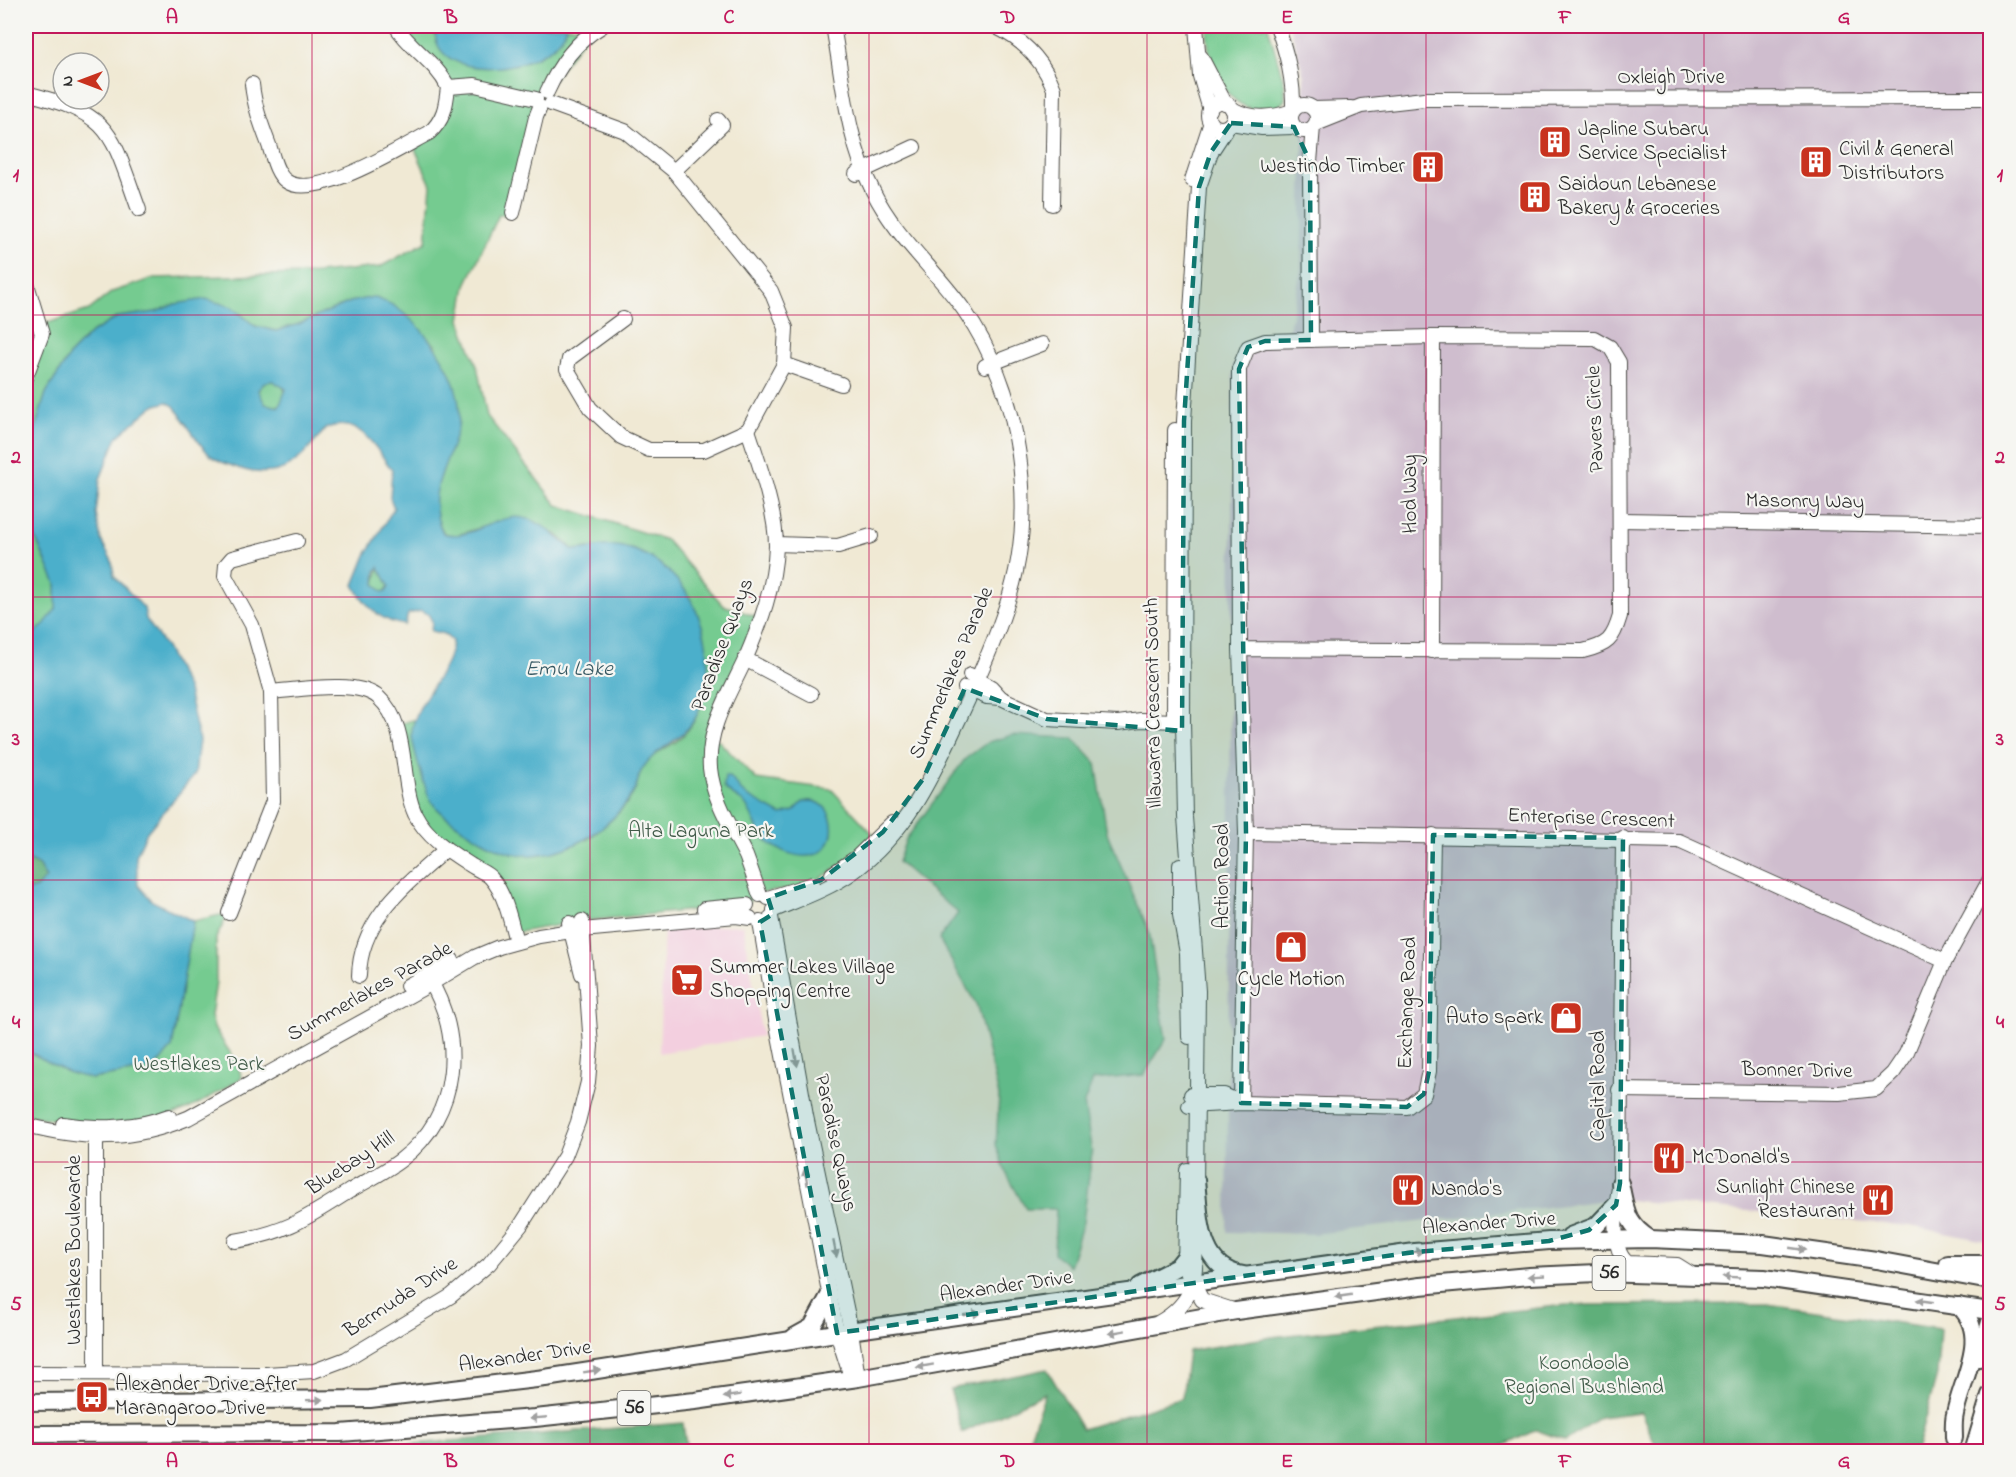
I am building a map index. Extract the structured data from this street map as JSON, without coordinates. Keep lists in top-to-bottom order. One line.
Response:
{"streets":{"main road":["Alexander Drive","56"],"street":["Oxleigh Drive","Pavers Circle","Hod Way","Masonry Way","Paradise Quays","Summerlakes Parade","Illawarra Crescent South","Enterprise Crescent","Action Road","Exchange Road","Bonner Drive","Capital Road","Bluebay Hill","Westlakes Boulevarde","Bermuda Drive"]},"crossings":[["Pavers Circle","Hod Way"],["Pavers Circle","Masonry Way"],["Pavers Circle","Action Road"],["Paradise Quays","Summerlakes Parade"],["Paradise Quays","Alexander Drive"],["Paradise Quays","56"],["Summerlakes Parade","Bluebay Hill"],["Summerlakes Parade","Westlakes Boulevarde"],["Summerlakes Parade","Bermuda Drive"],["Illawarra Crescent South","Exchange Road"],["Illawarra Crescent South","Alexander Drive"],["Illawarra Crescent South","56"],["Enterprise Crescent","Action Road"],["Enterprise Crescent","Exchange Road"],["Enterprise Crescent","Bonner Drive"],["Enterprise Crescent","Capital Road"],["Action Road","Exchange Road"],["Bonner Drive","Capital Road"],["Capital Road","Alexander Drive"],["Capital Road","56"],["Westlakes Boulevarde","Bermuda Drive"]],"water":["Emu Lake"],"parks":["Alta Laguna Park","Westlakes Park","Koondoola Regional Bushland"],"places":{"building":["Japline Subaru Service Specialist","Civil & General Distributors","Westindo Timber","Saidoun Lebanese Bakery & Groceries"],"shop":["Cycle Motion","Auto spark"],"supermarket":["Summer Lakes Village Shopping Centre"],"restaurant":["McDonald's","Nando's","Sunlight Chinese Restaurant"],"bus stop":["Alexander Drive after Marangaroo Drive"]},"north":"left","grid":{"columns":["A","B","C","D","E","F","G"],"rows":["1","2","3","4","5"]}}
